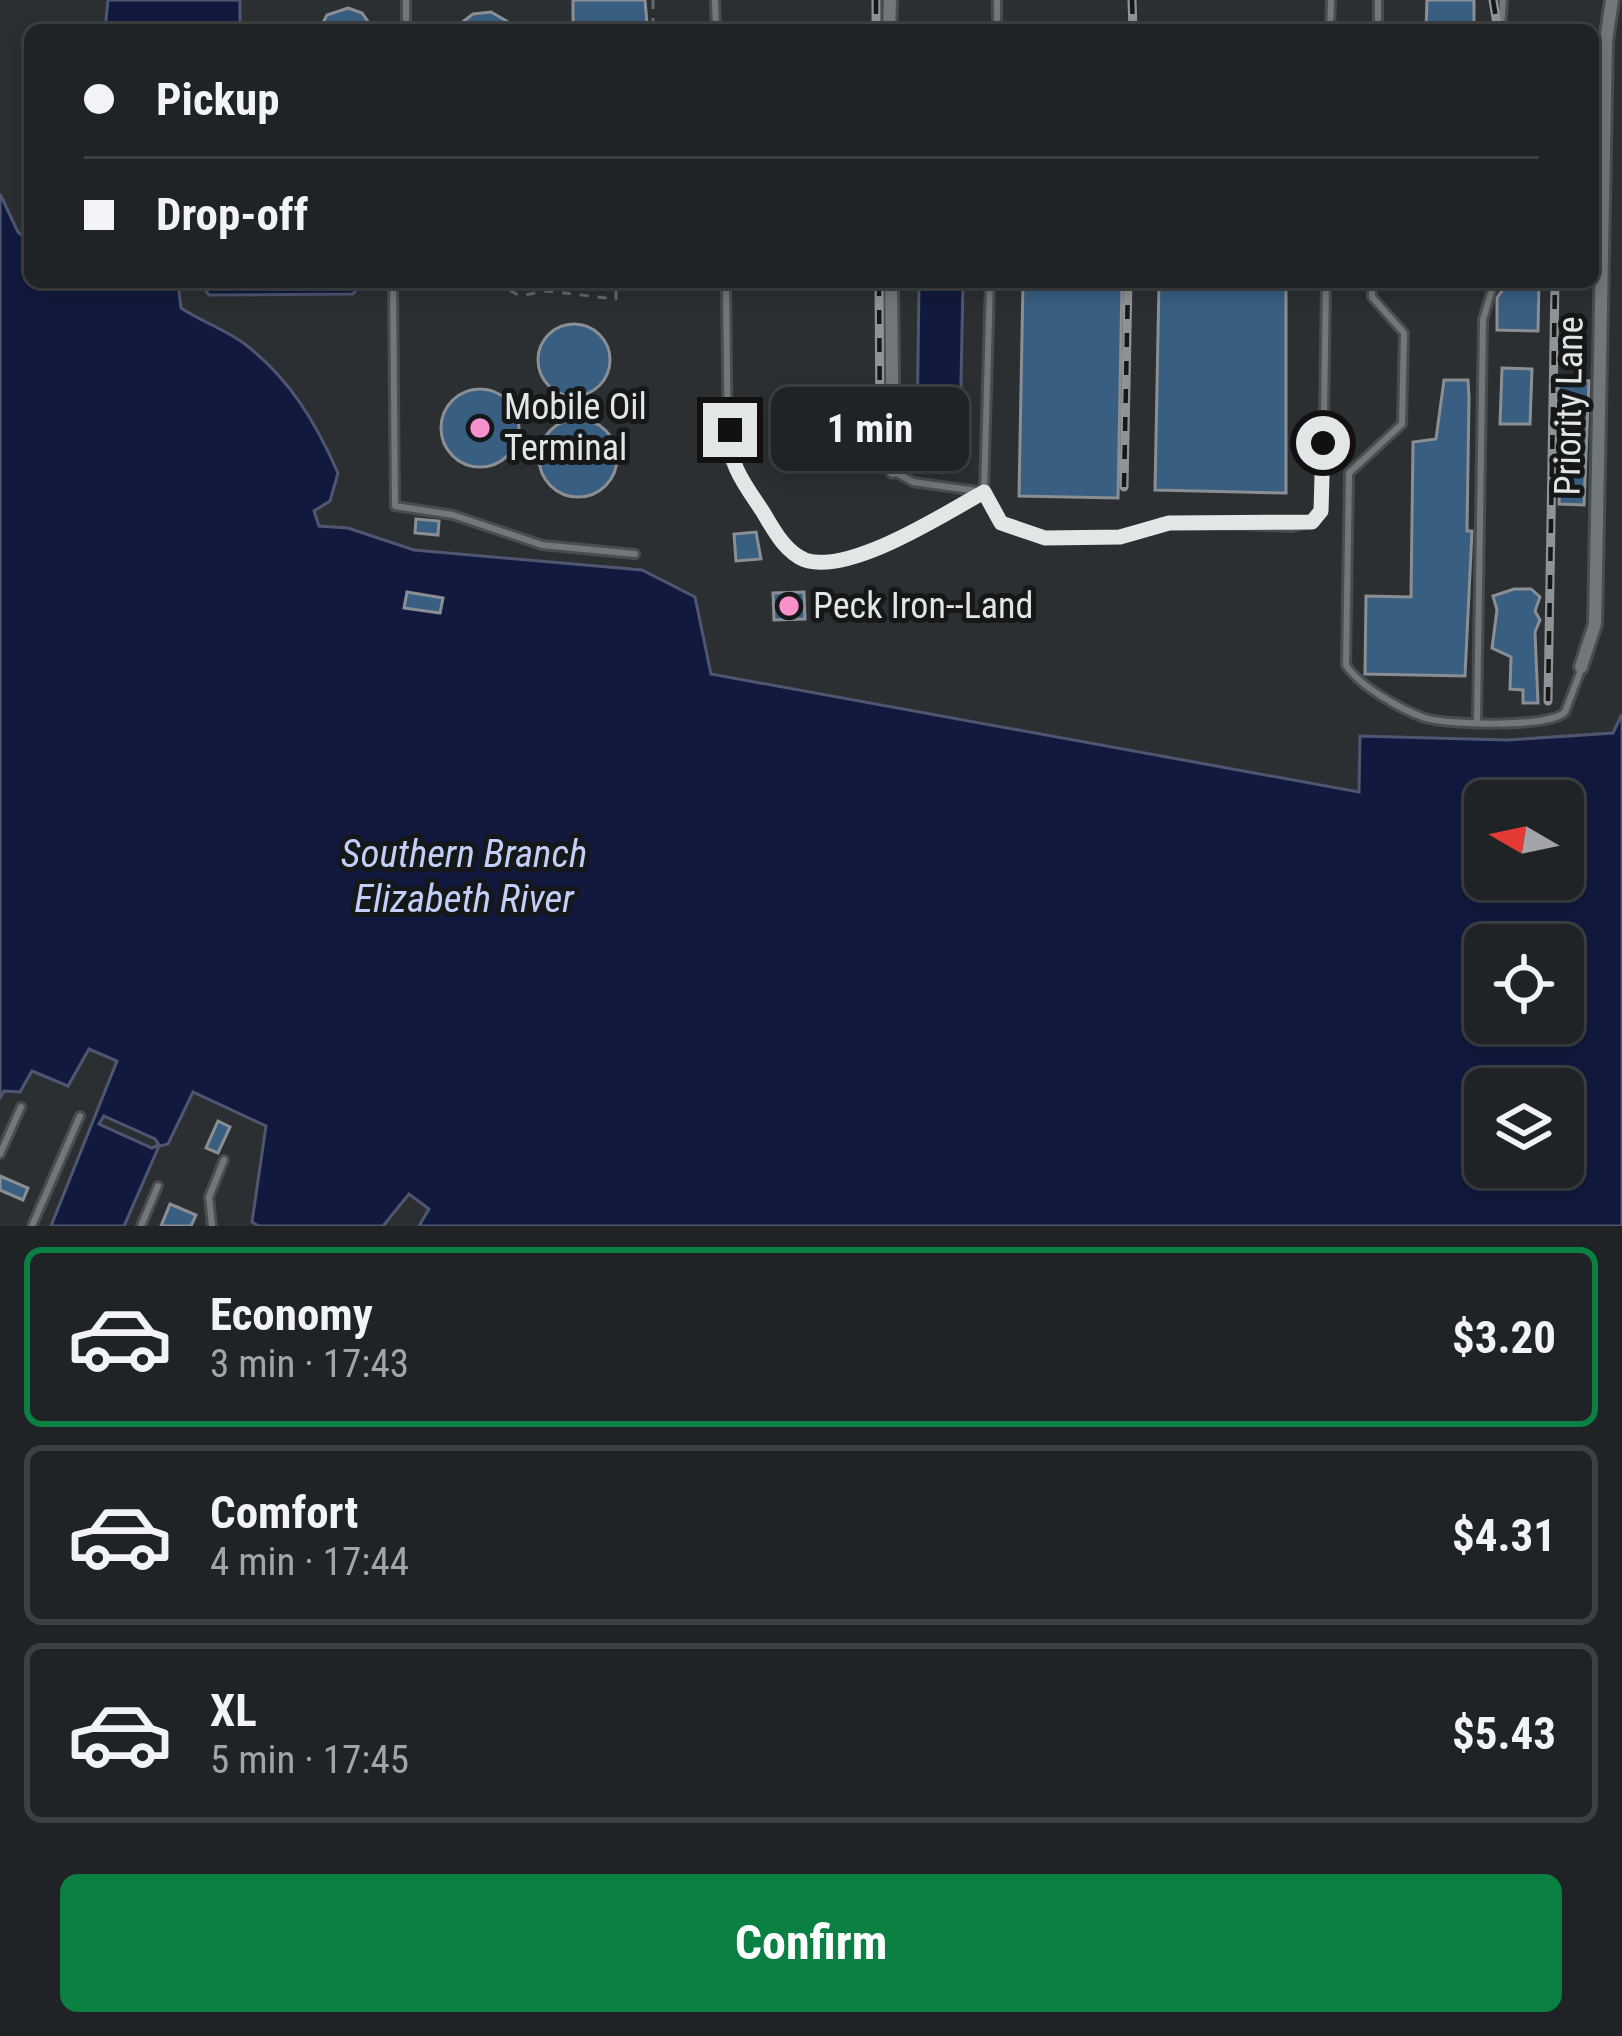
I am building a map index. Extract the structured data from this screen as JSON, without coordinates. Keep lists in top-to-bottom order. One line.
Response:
{"streets":{"street":["Priority Lane"]},"water":["Southern Branch Elizabeth River"],"places":["Mobile Oil Terminal","Peck Iron--Land"],"north":"left","page":{"banner":["Pickup","Drop-off"],"bubble":"1 min","list":[{"name":"Economy","note":"3 min · 17:43","value":"$3.20"},{"name":"Comfort","note":"4 min · 17:44","value":"$4.31"},{"name":"XL","note":"5 min · 17:45","value":"$5.43"}],"buttons":"Confirm"}}
